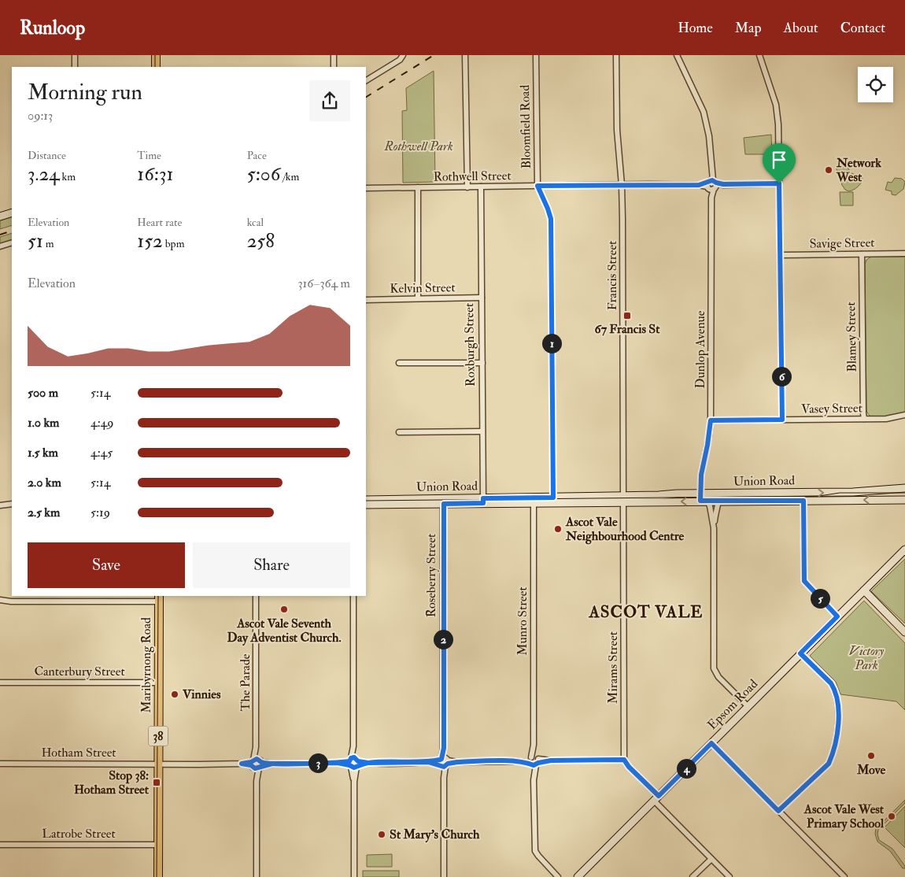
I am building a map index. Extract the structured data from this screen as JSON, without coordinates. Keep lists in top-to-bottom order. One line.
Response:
{"streets":{"main road":["Maribyrnong Road","38"],"street":["Bloomfield Road","Rothwell Street","Savige Street","Francis Street","Kelvin Street","Blamey Street","Roxburgh Street","Dunlop Avenue","Vasey Street","Union Road","Roseberry Street","Munro Street","Mirams Street","Canterbury Street","The Parade","Epsom Road","Hotham Street","Latrobe Street"]},"crossings":[["Bloomfield Road","Rothwell Street"],["Bloomfield Road","Union Road"],["Rothwell Street","Francis Street"],["Rothwell Street","Roxburgh Street"],["Rothwell Street","Dunlop Avenue"],["Savige Street","Blamey Street"],["Francis Street","Union Road"],["Francis Street","Mirams Street"],["Kelvin Street","Roxburgh Street"],["Blamey Street","Vasey Street"],["Roxburgh Street","Union Road"],["Dunlop Avenue","Vasey Street"],["Dunlop Avenue","Union Road"],["Union Road","Roseberry Street"],["Union Road","Munro Street"],["Union Road","Mirams Street"],["Maribyrnong Road","Canterbury Street"],["Maribyrnong Road","Hotham Street"],["Maribyrnong Road","Latrobe Street"],["The Parade","Hotham Street"]],"districts":["ASCOT VALE"],"parks":["Rothwell Park","Victory Park"],"places":{"other":["Network West","Ascot Vale Neighbourhood Centre","Ascot Vale Seventh Day Adventist Church.","Vinnies","Move","Ascot Vale West Primary School","St Mary's Church"],"transit":["67 Francis St","Stop 38: Hotham Street"]},"page":{"header":"Runloop","nav":["Home","Map","About","Contact"],"heading":["Morning run","09:13"],"stats":[["Distance","3.24 km"],["Time","16:31"],["Pace","5:06 /km"],["Elevation","51 m"],["Heart rate","152 bpm"],["kcal","258"]],"chart":["Elevation","316–364 m"],"pins":["1","6","5","2","3","4"],"list":[{"name":"500 m","note":"5:14"},{"name":"1.0 km","note":"4:49"},{"name":"1.5 km","note":"4:45"},{"name":"2.0 km","note":"5:14"},{"name":"2.5 km","note":"5:19"}],"buttons":["Save","Share"]}}
